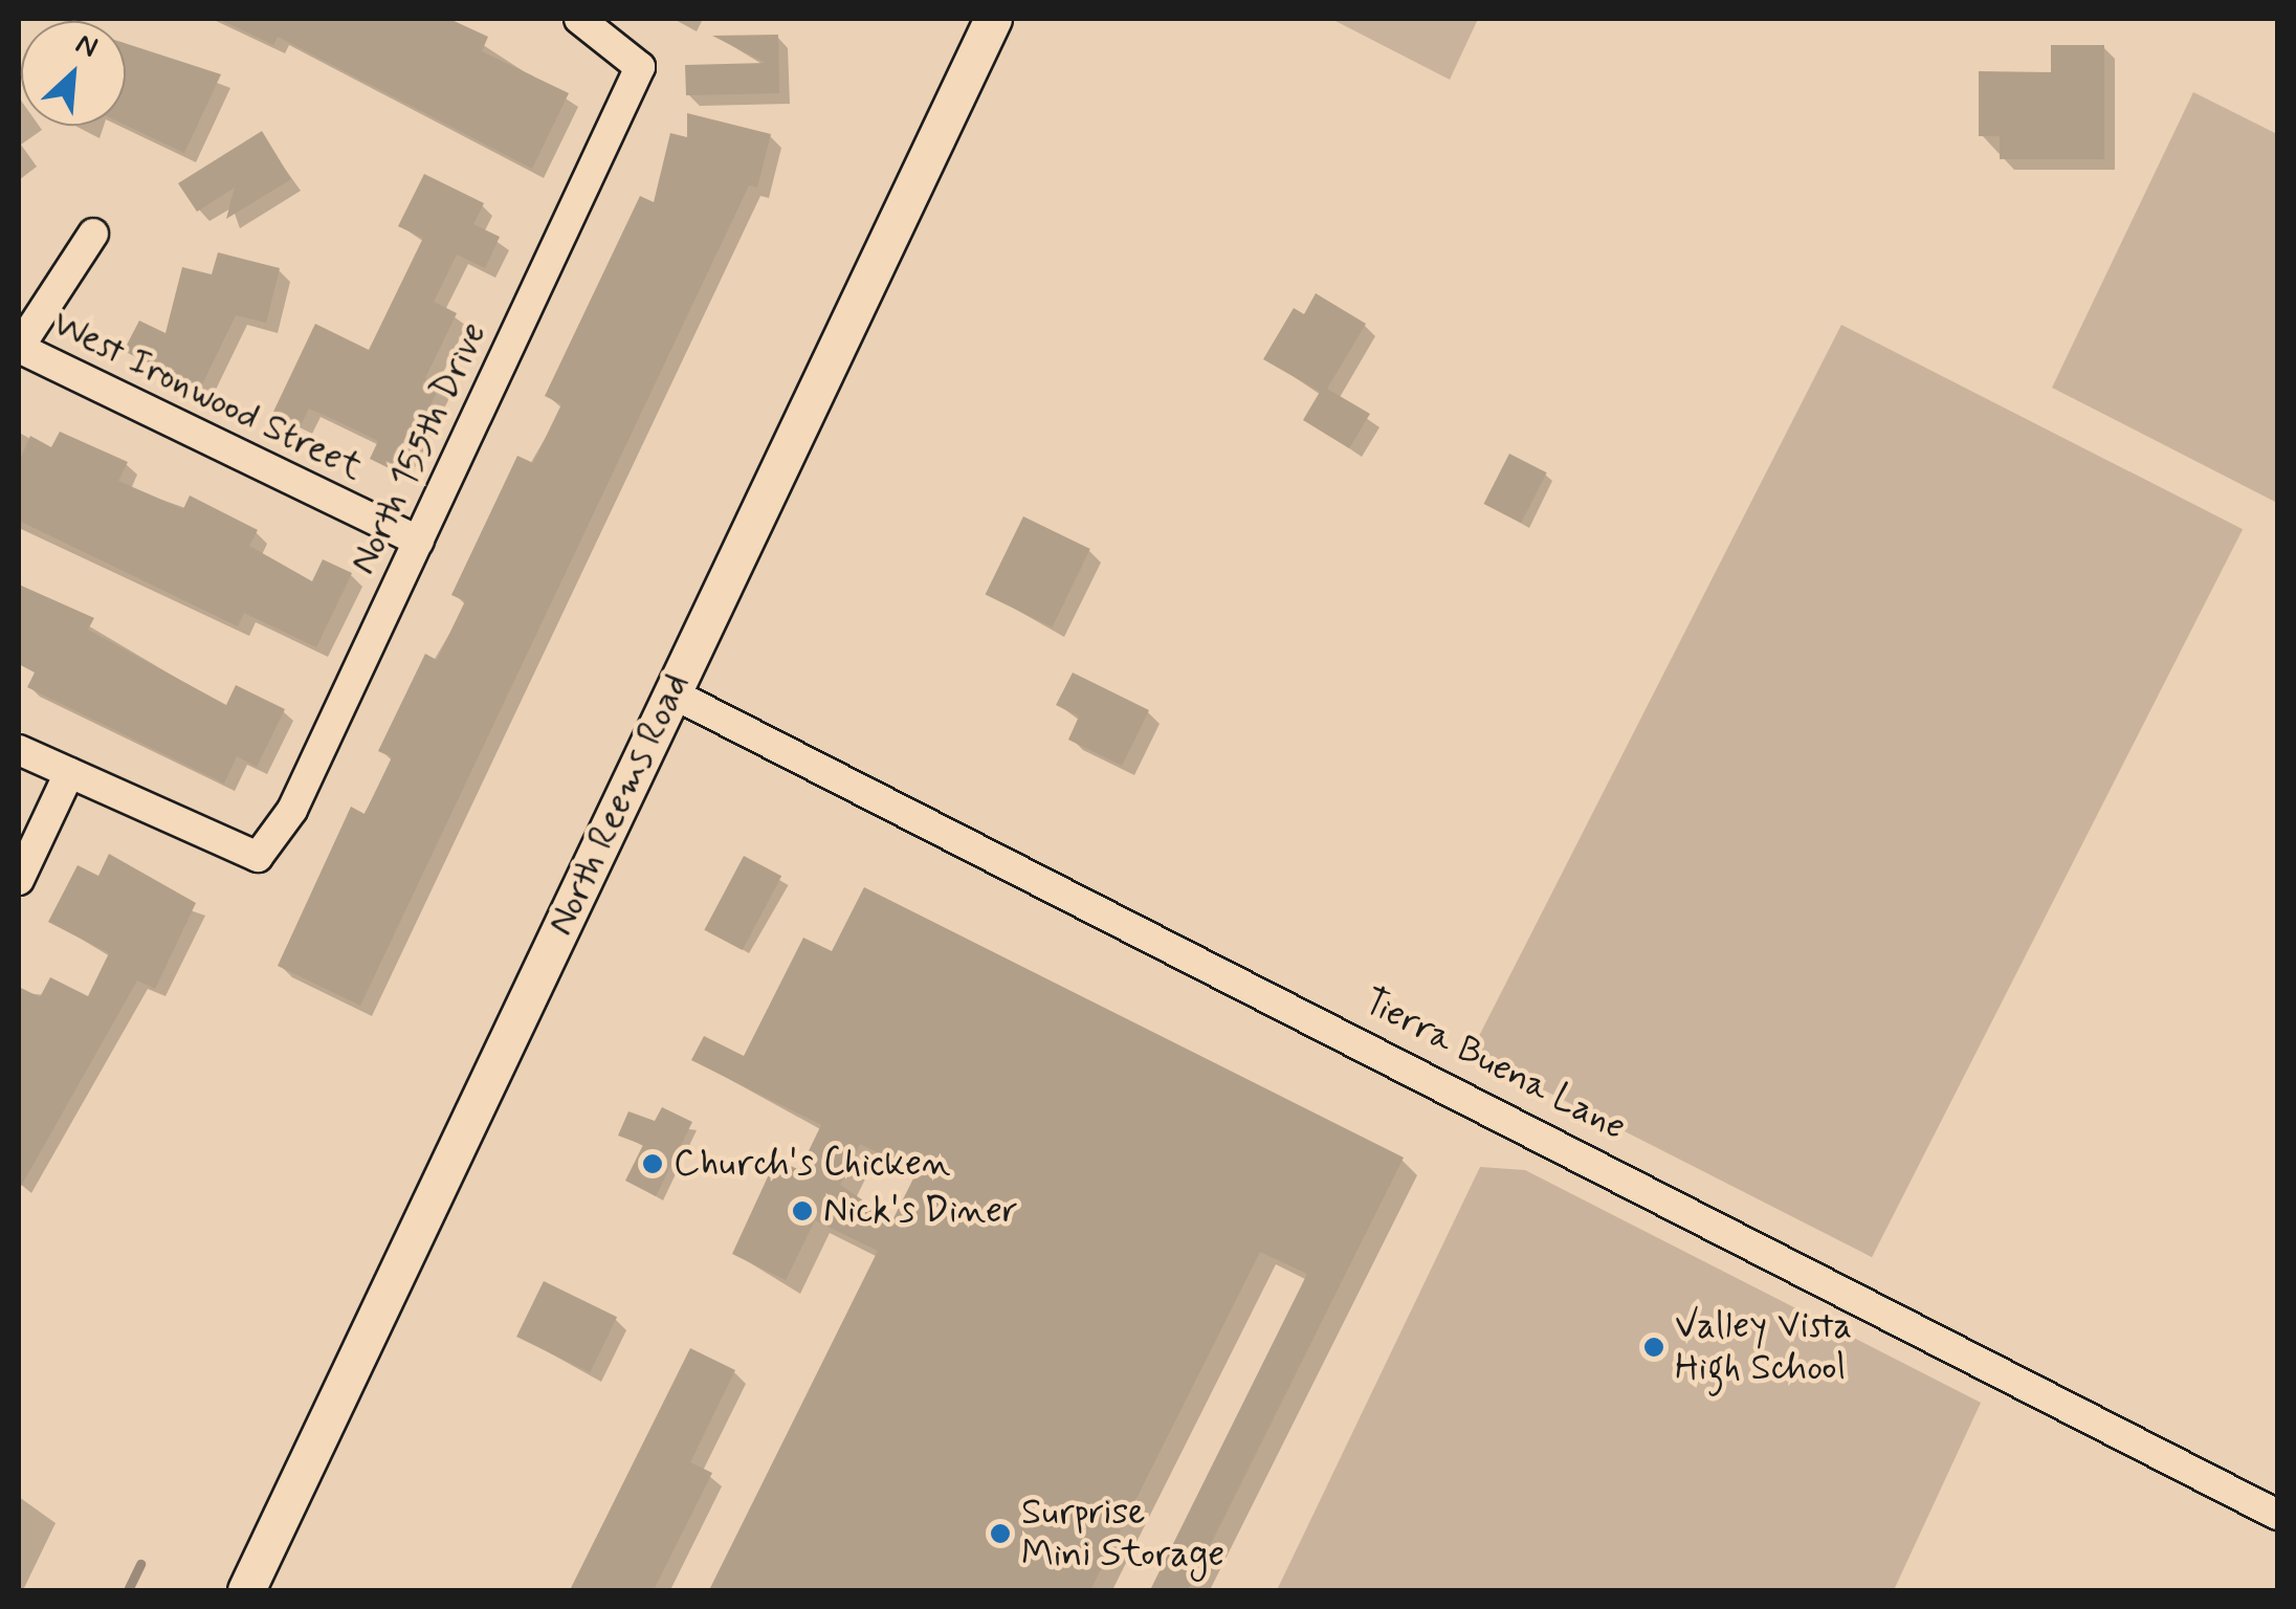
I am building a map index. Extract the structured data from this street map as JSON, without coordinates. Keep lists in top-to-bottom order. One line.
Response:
{"streets":{"main road":["North Reems Road"],"street":["West Ironwood Street","North 155th Drive","Tierra Buena Lane"]},"crossings":[["West Ironwood Street","North 155th Drive"],["North Reems Road","Tierra Buena Lane"]],"places":["Church's Chicken","Nick's Diner","Valley Vista High School","Surprise Mini Storage"],"north":"top right"}
